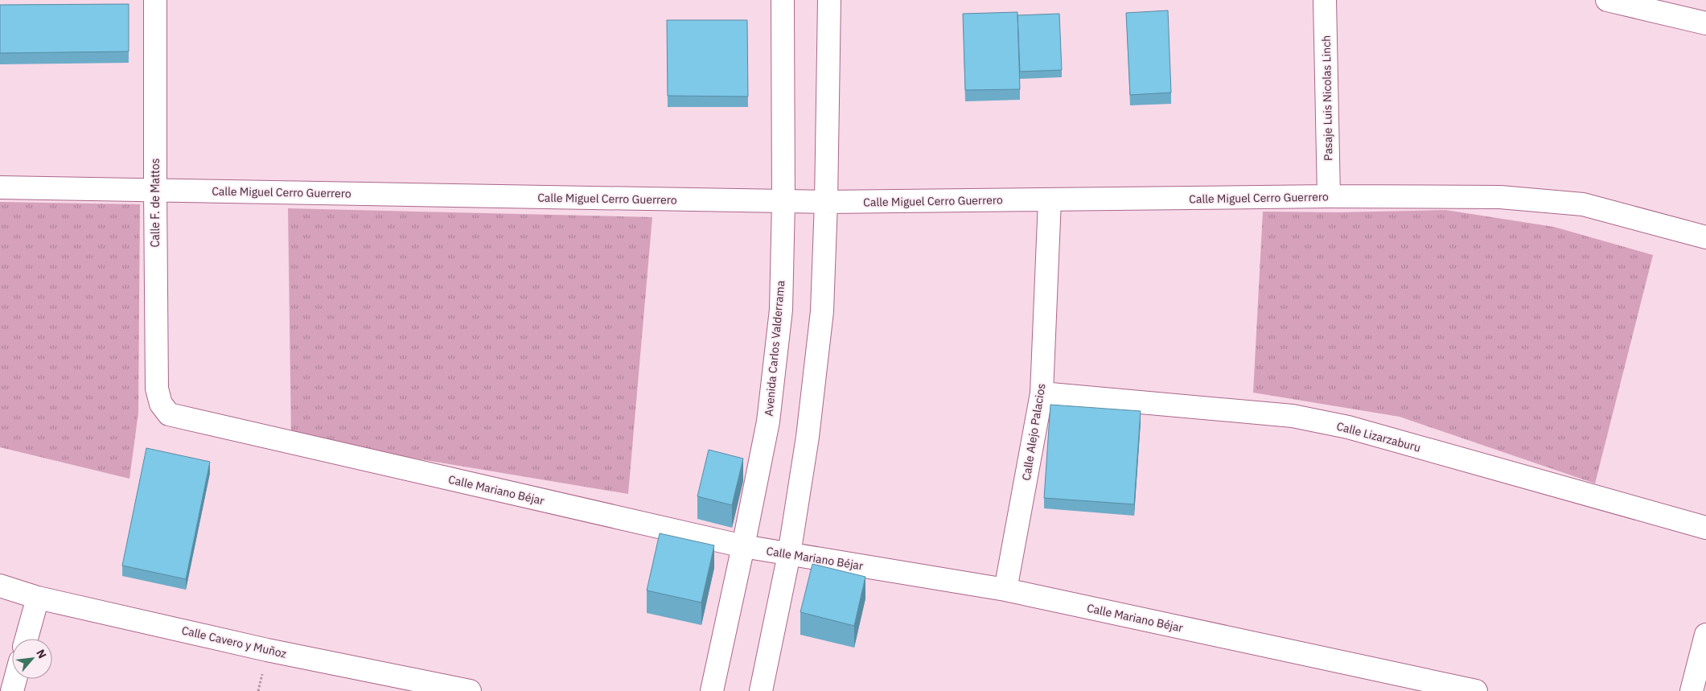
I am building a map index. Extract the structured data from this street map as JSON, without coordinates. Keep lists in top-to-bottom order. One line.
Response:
{"streets":{"street":["Pasaje Luis Nicolas Linch","Calle Miguel Cerro Guerrero","Calle F. de Mattos","Avenida Carlos Valderrama","Calle Alejo Palacios","Calle Lizarzaburu","Calle Mariano Béjar","Calle Cavero y Muñoz"]},"crossings":[["Pasaje Luis Nicolas Linch","Calle Miguel Cerro Guerrero"],["Calle Miguel Cerro Guerrero","Calle F. de Mattos"],["Calle Miguel Cerro Guerrero","Avenida Carlos Valderrama"],["Calle Miguel Cerro Guerrero","Calle Alejo Palacios"],["Calle F. de Mattos","Calle Mariano Béjar"],["Avenida Carlos Valderrama","Calle Mariano Béjar"],["Calle Alejo Palacios","Calle Lizarzaburu"],["Calle Alejo Palacios","Calle Mariano Béjar"]],"north":"top right"}
